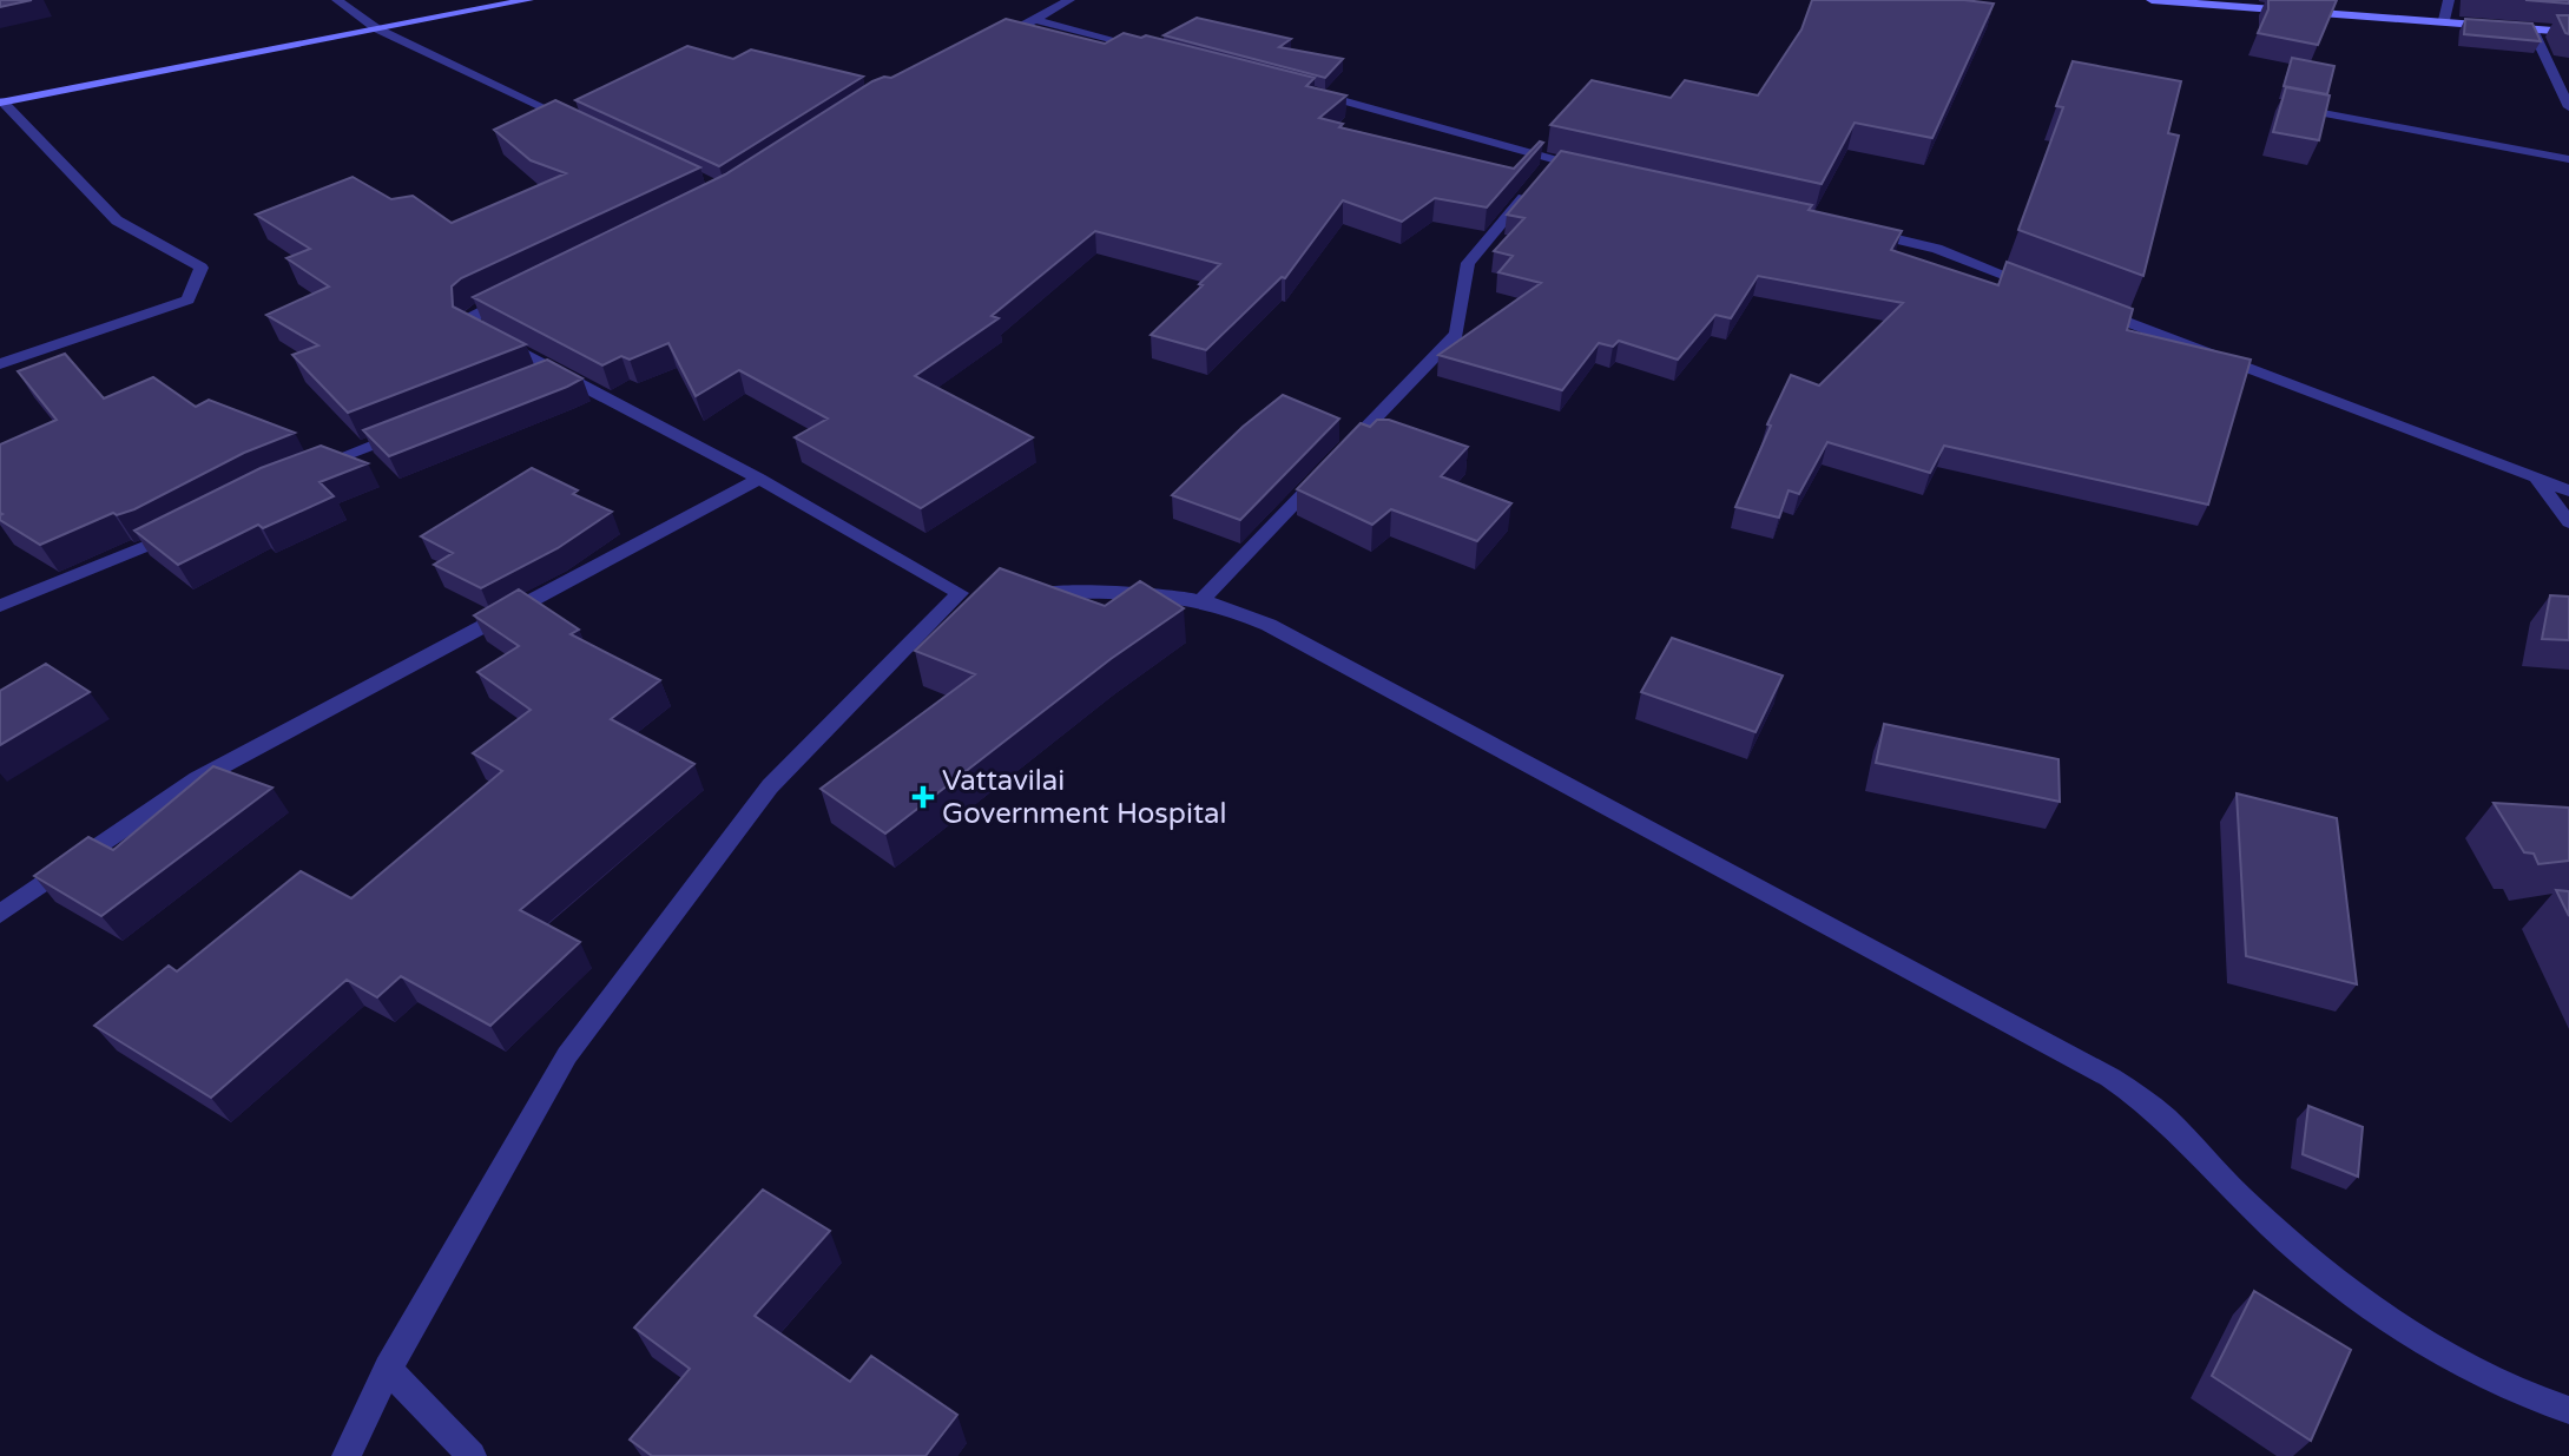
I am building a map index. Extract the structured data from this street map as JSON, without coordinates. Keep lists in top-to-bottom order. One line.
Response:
{"places":{"health":["Vattavilai Government Hospital"]}}
